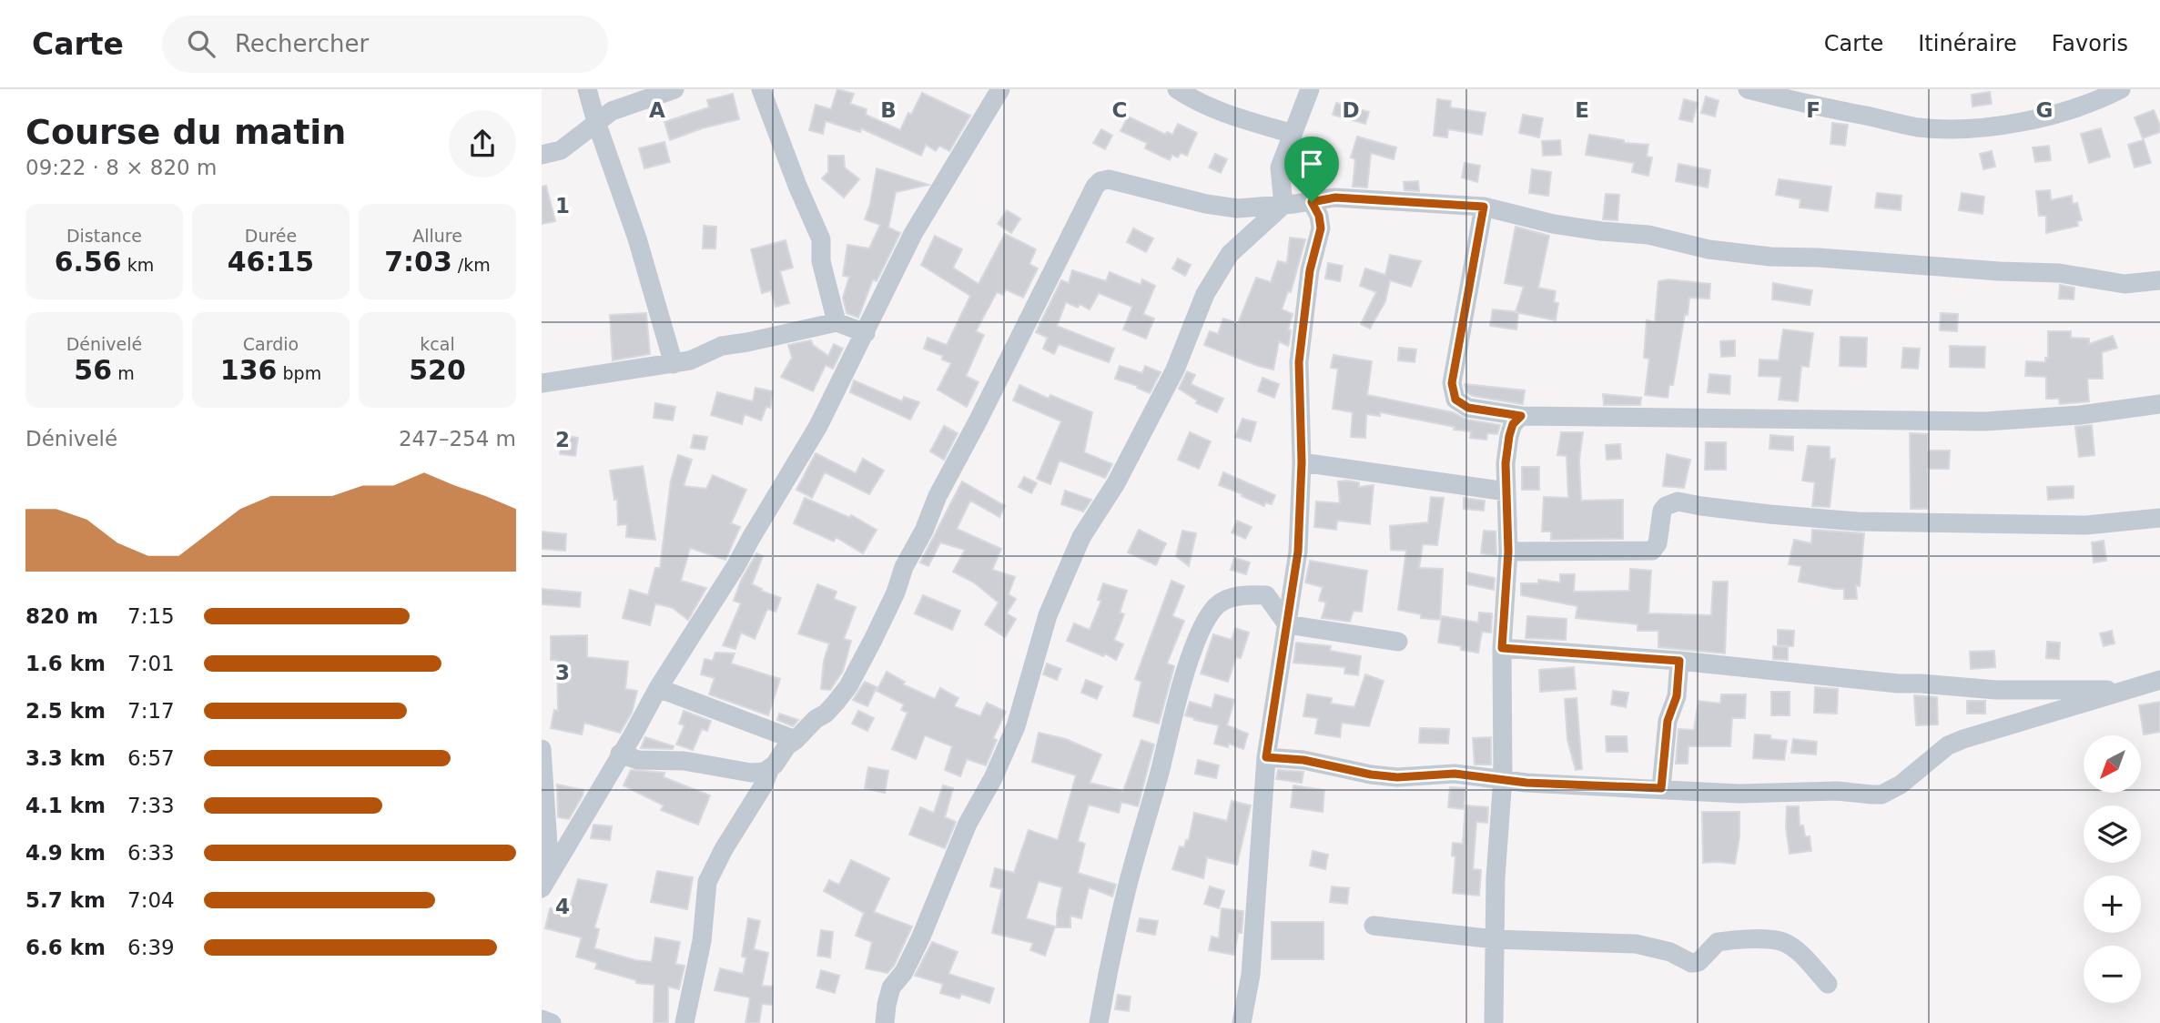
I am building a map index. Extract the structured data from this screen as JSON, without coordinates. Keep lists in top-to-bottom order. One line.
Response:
{"north":"bottom left","page":{"header":"Carte","search":"Rechercher","nav":["Carte","Itinéraire","Favoris"],"heading":["Course du matin","09:22 · 8 × 820 m"],"stats":[["Distance","6.56 km"],["Durée","46:15"],["Allure","7:03 /km"],["Dénivelé","56 m"],["Cardio","136 bpm"],["kcal","520"]],"chart":["Dénivelé","247–254 m"],"list":[{"name":"820 m","note":"7:15"},{"name":"1.6 km","note":"7:01"},{"name":"2.5 km","note":"7:17"},{"name":"3.3 km","note":"6:57"},{"name":"4.1 km","note":"7:33"},{"name":"4.9 km","note":"6:33"},{"name":"5.7 km","note":"7:04"},{"name":"6.6 km","note":"6:39"}],"map_buttons":["+","−"]},"grid":{"columns":["A","B","C","D","E","F","G"],"rows":["1","2","3","4"]}}
